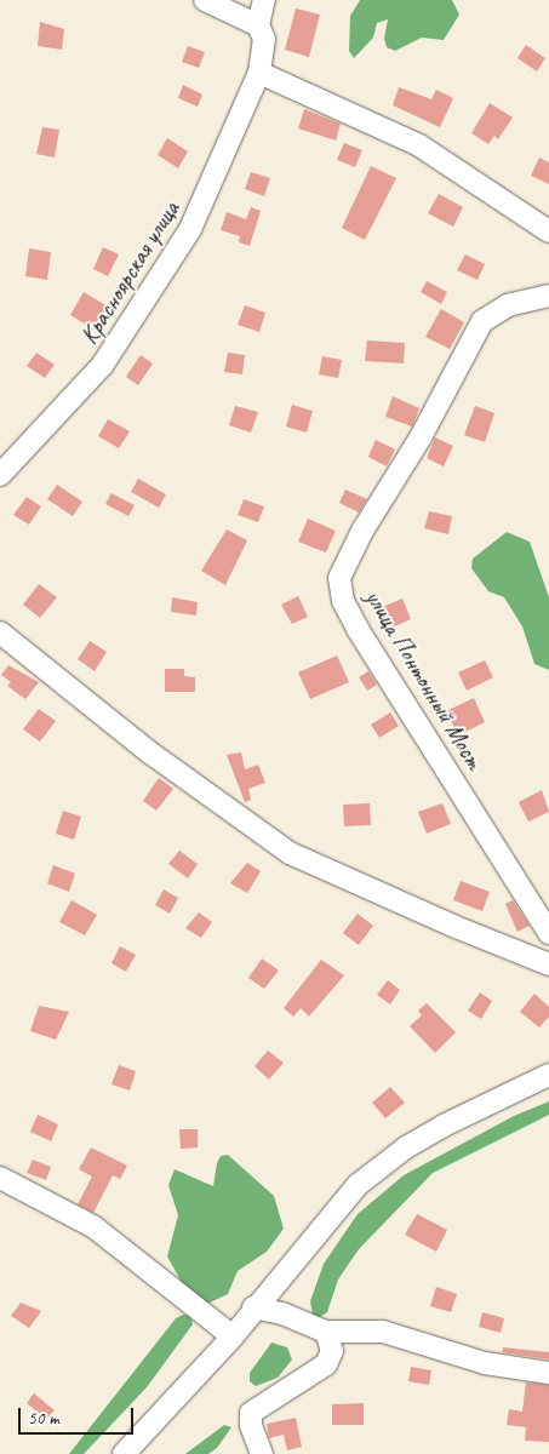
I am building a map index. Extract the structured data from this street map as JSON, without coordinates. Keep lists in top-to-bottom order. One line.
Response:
{"streets":{"street":["Красноярская улица","улица Понтонный Мост"]},"scale_bar":"50 m"}
